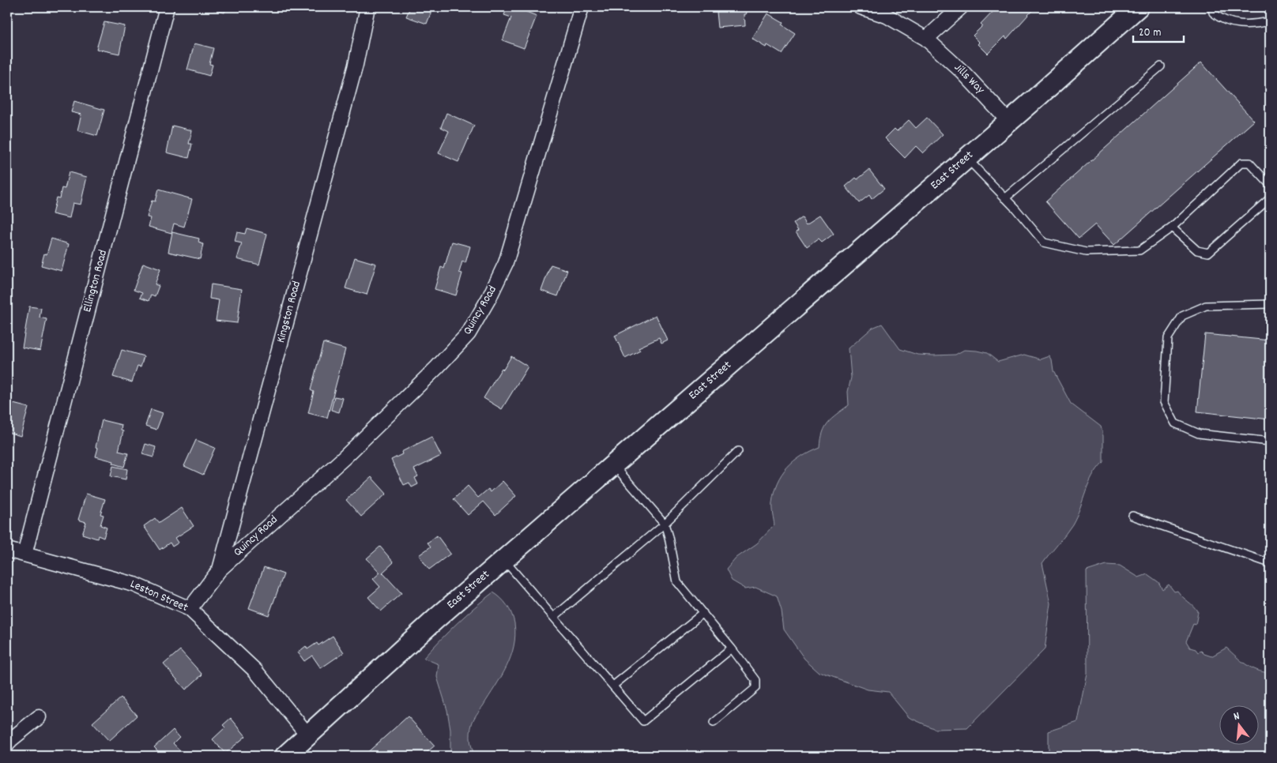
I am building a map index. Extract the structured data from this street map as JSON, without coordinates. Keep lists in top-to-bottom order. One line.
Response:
{"streets":{"main road":["East Street"],"street":["Jills Way","Ellington Road","Quincy Road","Kingston Road","Leston Street"]},"crossings":[["Jills Way","East Street"],["East Street","Leston Street"],["Ellington Road","Leston Street"],["Quincy Road","Kingston Road"],["Kingston Road","Leston Street"]],"scale_bar":"20 m","north":"top"}
